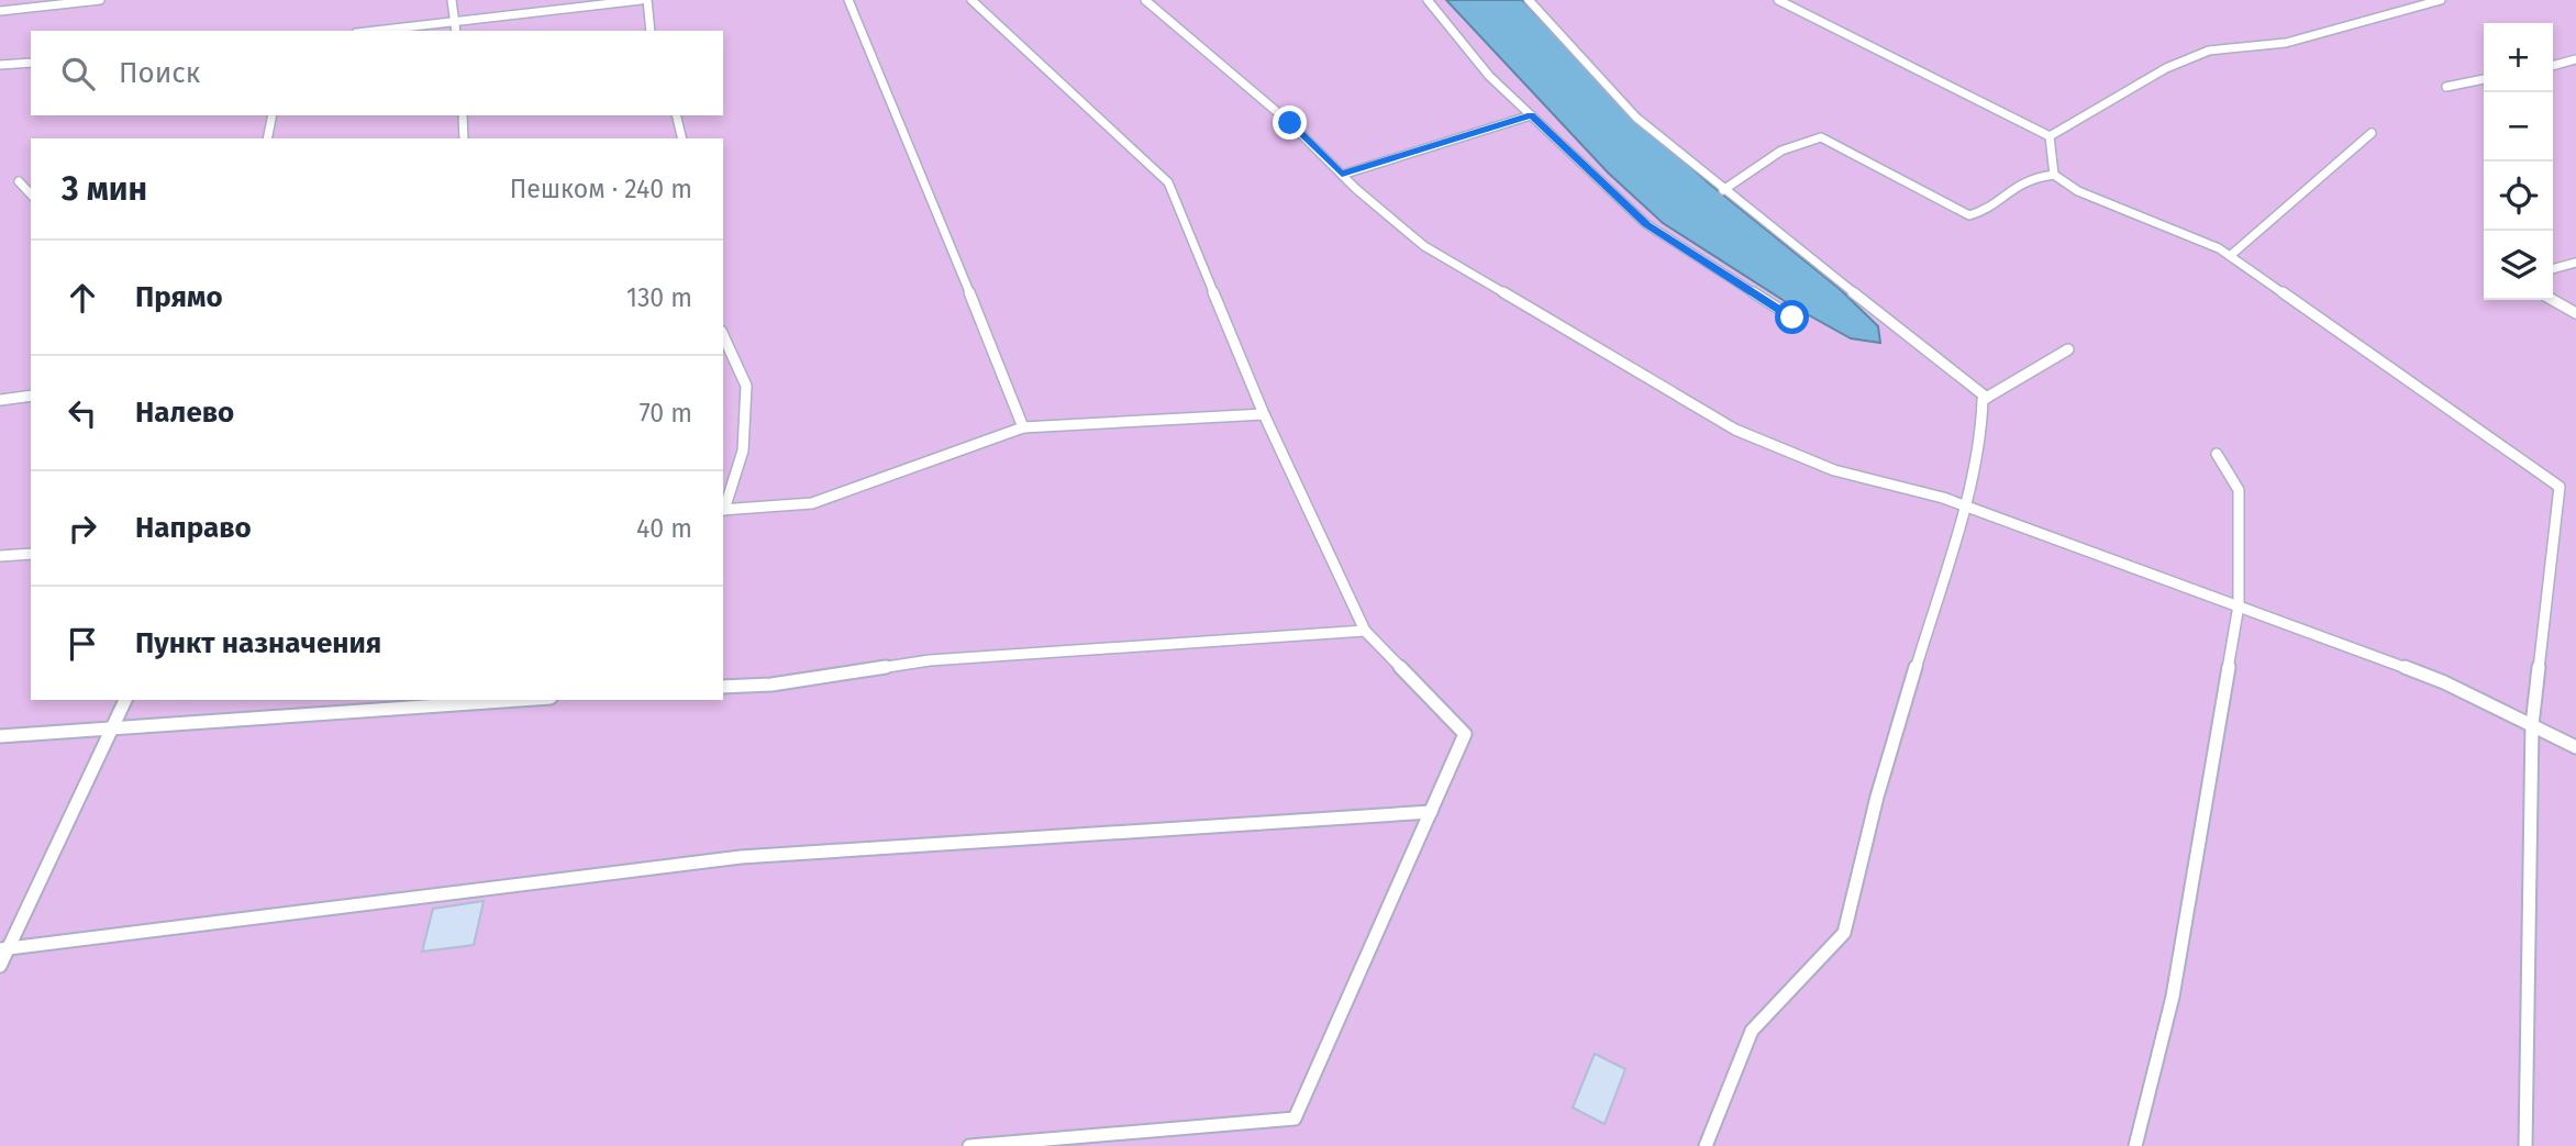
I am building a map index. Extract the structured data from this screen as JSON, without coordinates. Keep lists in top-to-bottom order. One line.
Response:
{"page":{"map_buttons":["+","−"],"search":"Поиск","heading":["3 мин","Пешком · 240 m"],"list":[["Прямо","130 m"],["Налево","70 m"],["Направо","40 m"],"Пункт назначения"]}}
